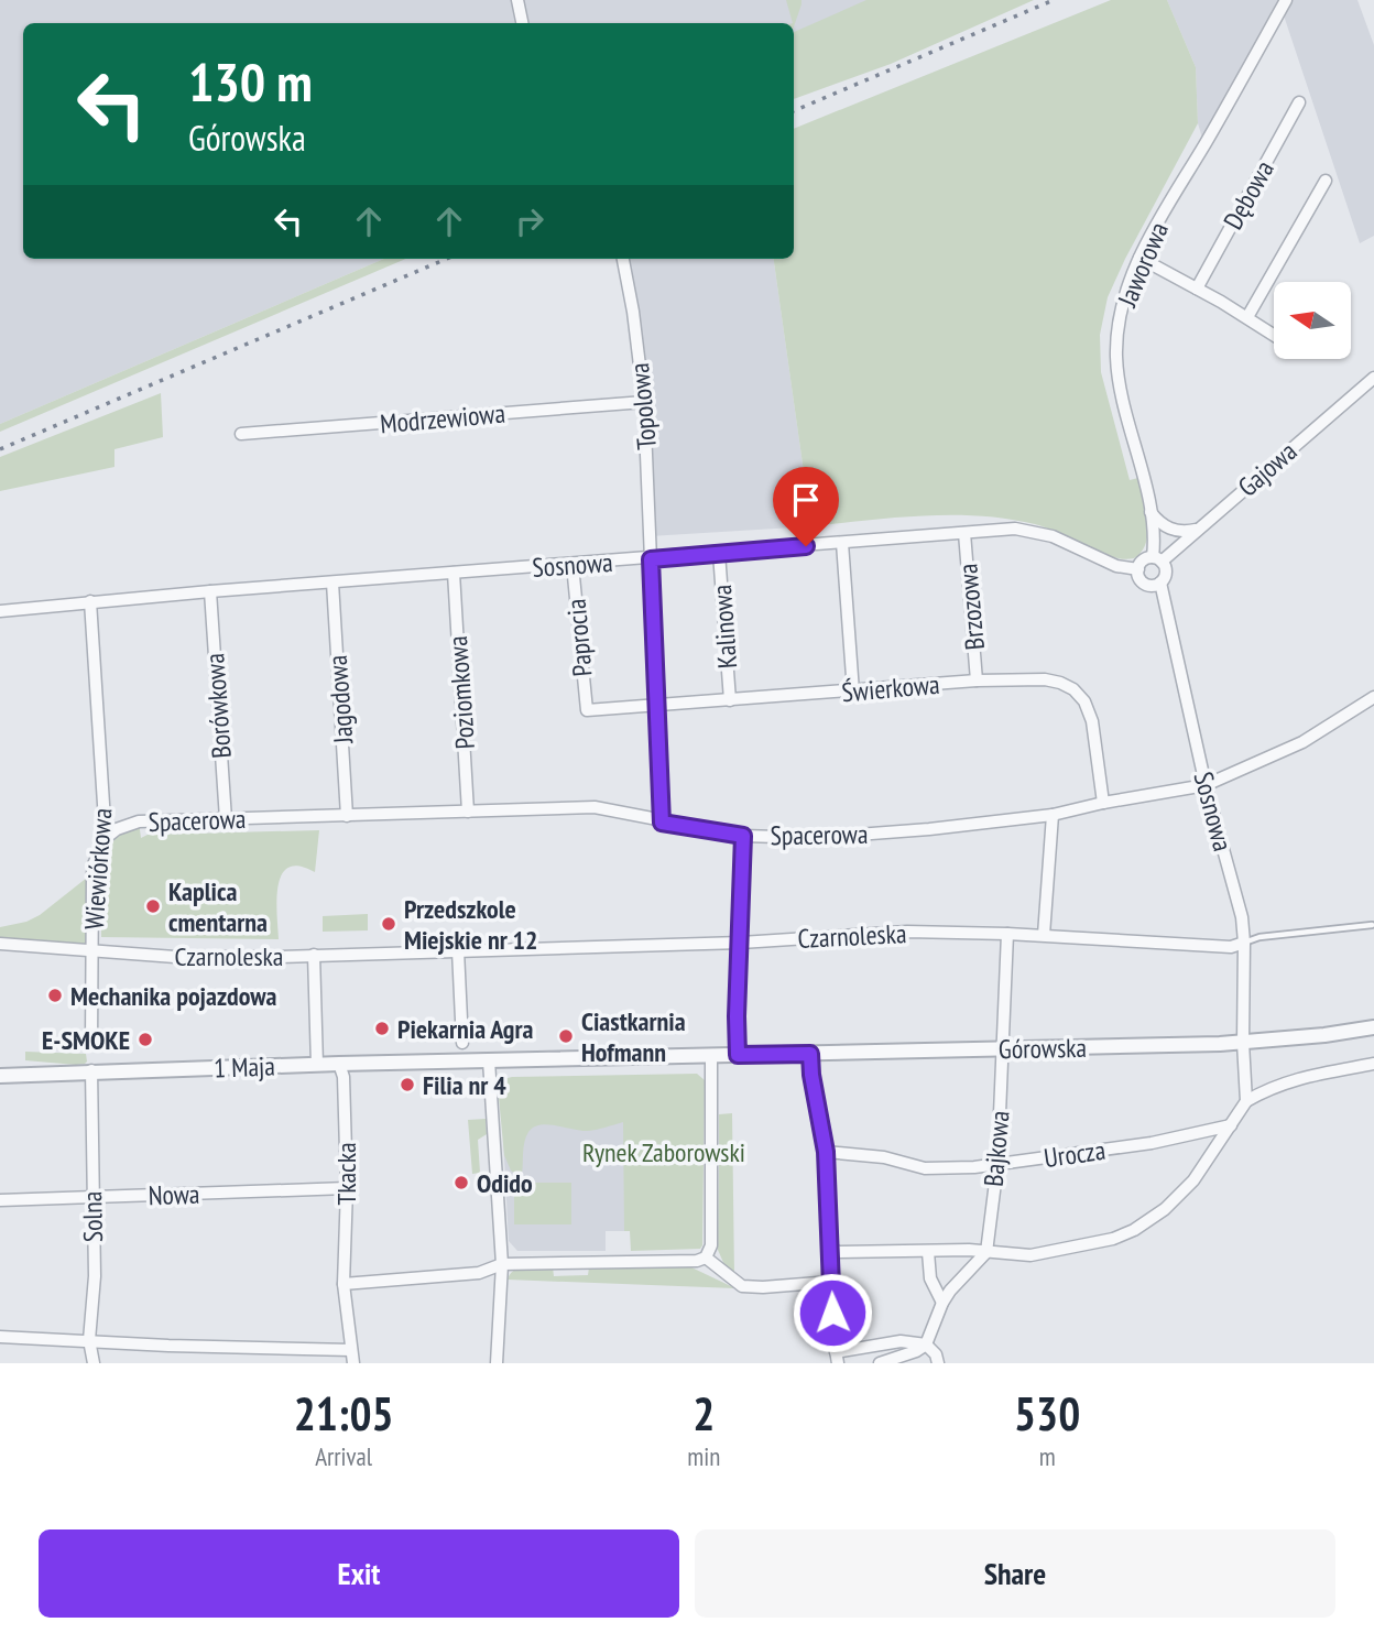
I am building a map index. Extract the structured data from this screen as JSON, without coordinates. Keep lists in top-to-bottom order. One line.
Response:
{"streets":{"street":["Dębowa","Jaworowa","Topolowa","Modrzewiowa","Gajowa","Sosnowa","Brzozowa","Kalinowa","Paprocia","Świerkowa","Poziomkowa","Jagodowa","Borówkowa","Spacerowa","Wiewiórkowa","Czarnoleska","Górowska","1 Maja","Bajkowa","Urocza","Tkacka","Nowa","Solna"]},"crossings":[["Jaworowa","Gajowa"],["Jaworowa","Sosnowa"],["Topolowa","Modrzewiowa"],["Topolowa","Sosnowa"],["Topolowa","Świerkowa"],["Topolowa","Spacerowa"],["Gajowa","Sosnowa"],["Sosnowa","Brzozowa"],["Sosnowa","Kalinowa"],["Sosnowa","Paprocia"],["Sosnowa","Poziomkowa"],["Sosnowa","Jagodowa"],["Sosnowa","Borówkowa"],["Sosnowa","Spacerowa"],["Sosnowa","Wiewiórkowa"],["Sosnowa","Czarnoleska"],["Sosnowa","Górowska"],["Brzozowa","Świerkowa"],["Kalinowa","Świerkowa"],["Paprocia","Świerkowa"],["Świerkowa","Spacerowa"],["Poziomkowa","Spacerowa"],["Jagodowa","Spacerowa"],["Borówkowa","Spacerowa"],["Spacerowa","Wiewiórkowa"],["Wiewiórkowa","Czarnoleska"],["Czarnoleska","Bajkowa"],["Górowska","Bajkowa"],["1 Maja","Tkacka"],["1 Maja","Solna"],["Bajkowa","Urocza"],["Tkacka","Nowa"],["Nowa","Solna"]],"parks":["Rynek Zaborowski"],"places":["Kaplica cmentarna","Przedszkole Miejskie nr 12","Mechanika pojazdowa","Piekarnia Agra","Ciastkarnia Hofmann","E-SMOKE","Filia nr 4","Odido"],"north":"left","page":{"turn":["130 m","Górowska"],"eta":["21:05","Arrival","2","min","530","m"],"buttons":["Exit","Share"]}}
